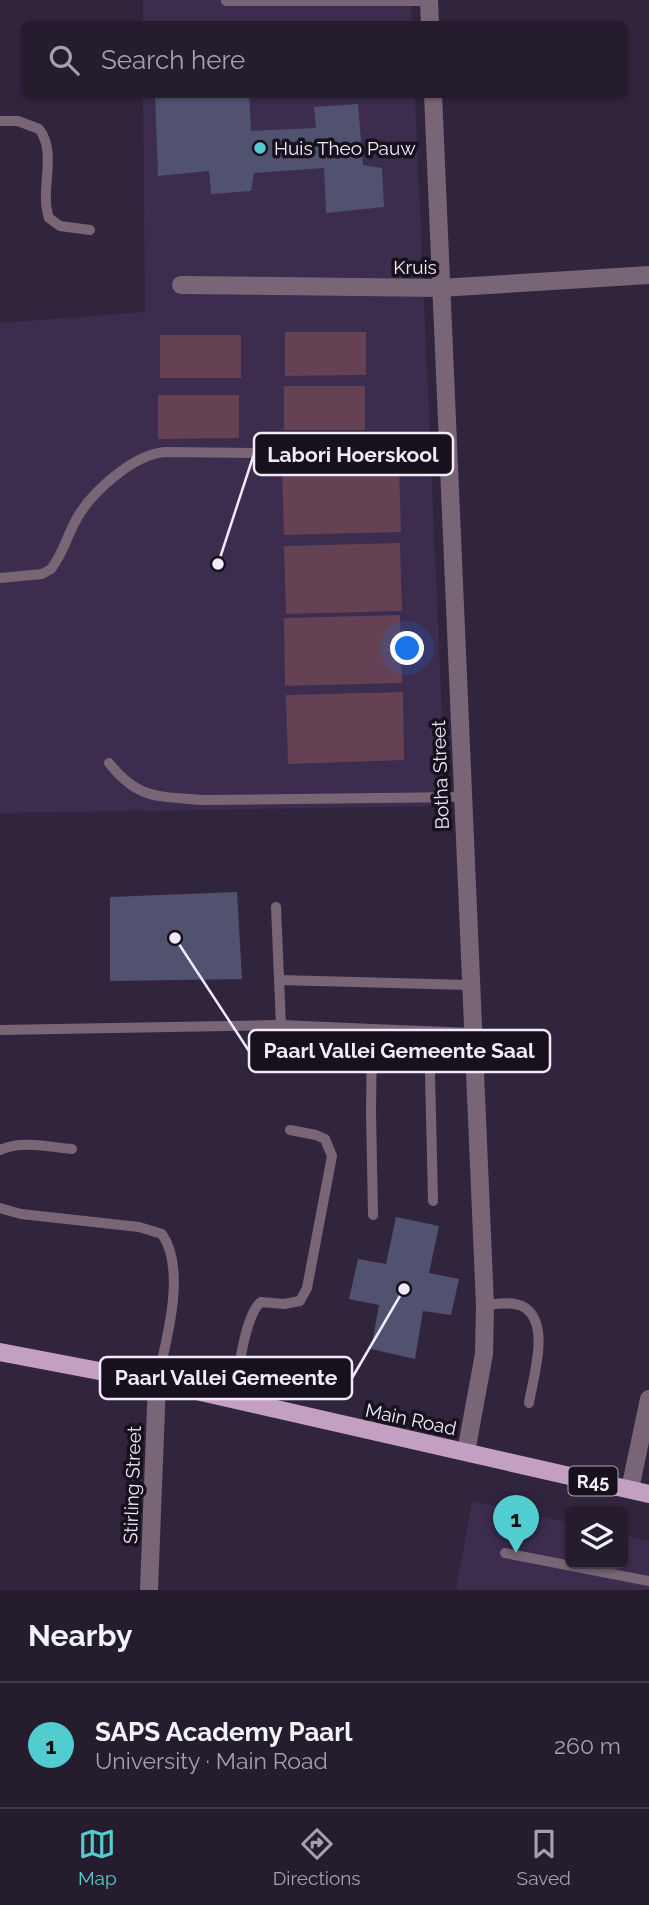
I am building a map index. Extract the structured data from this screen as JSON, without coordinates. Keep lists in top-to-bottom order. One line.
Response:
{"streets":{"main road":["Main Road","R45"],"street":["Kruis","Botha Street","Stirling Street"]},"crossings":[["Kruis","Botha Street"],["Botha Street","Main Road"],["Main Road","Stirling Street"]],"places":["Huis Theo Pauw","Labori Hoerskool","Paarl Vallei Gemeente Saal","Paarl Vallei Gemeente"],"page":{"search":"Search here","pins":"1","heading":"Nearby","list":[{"mark":"1","name":"SAPS Academy Paarl","note":"University · Main Road","value":"260 m"}],"nav":["Map","Directions","Saved"]}}
